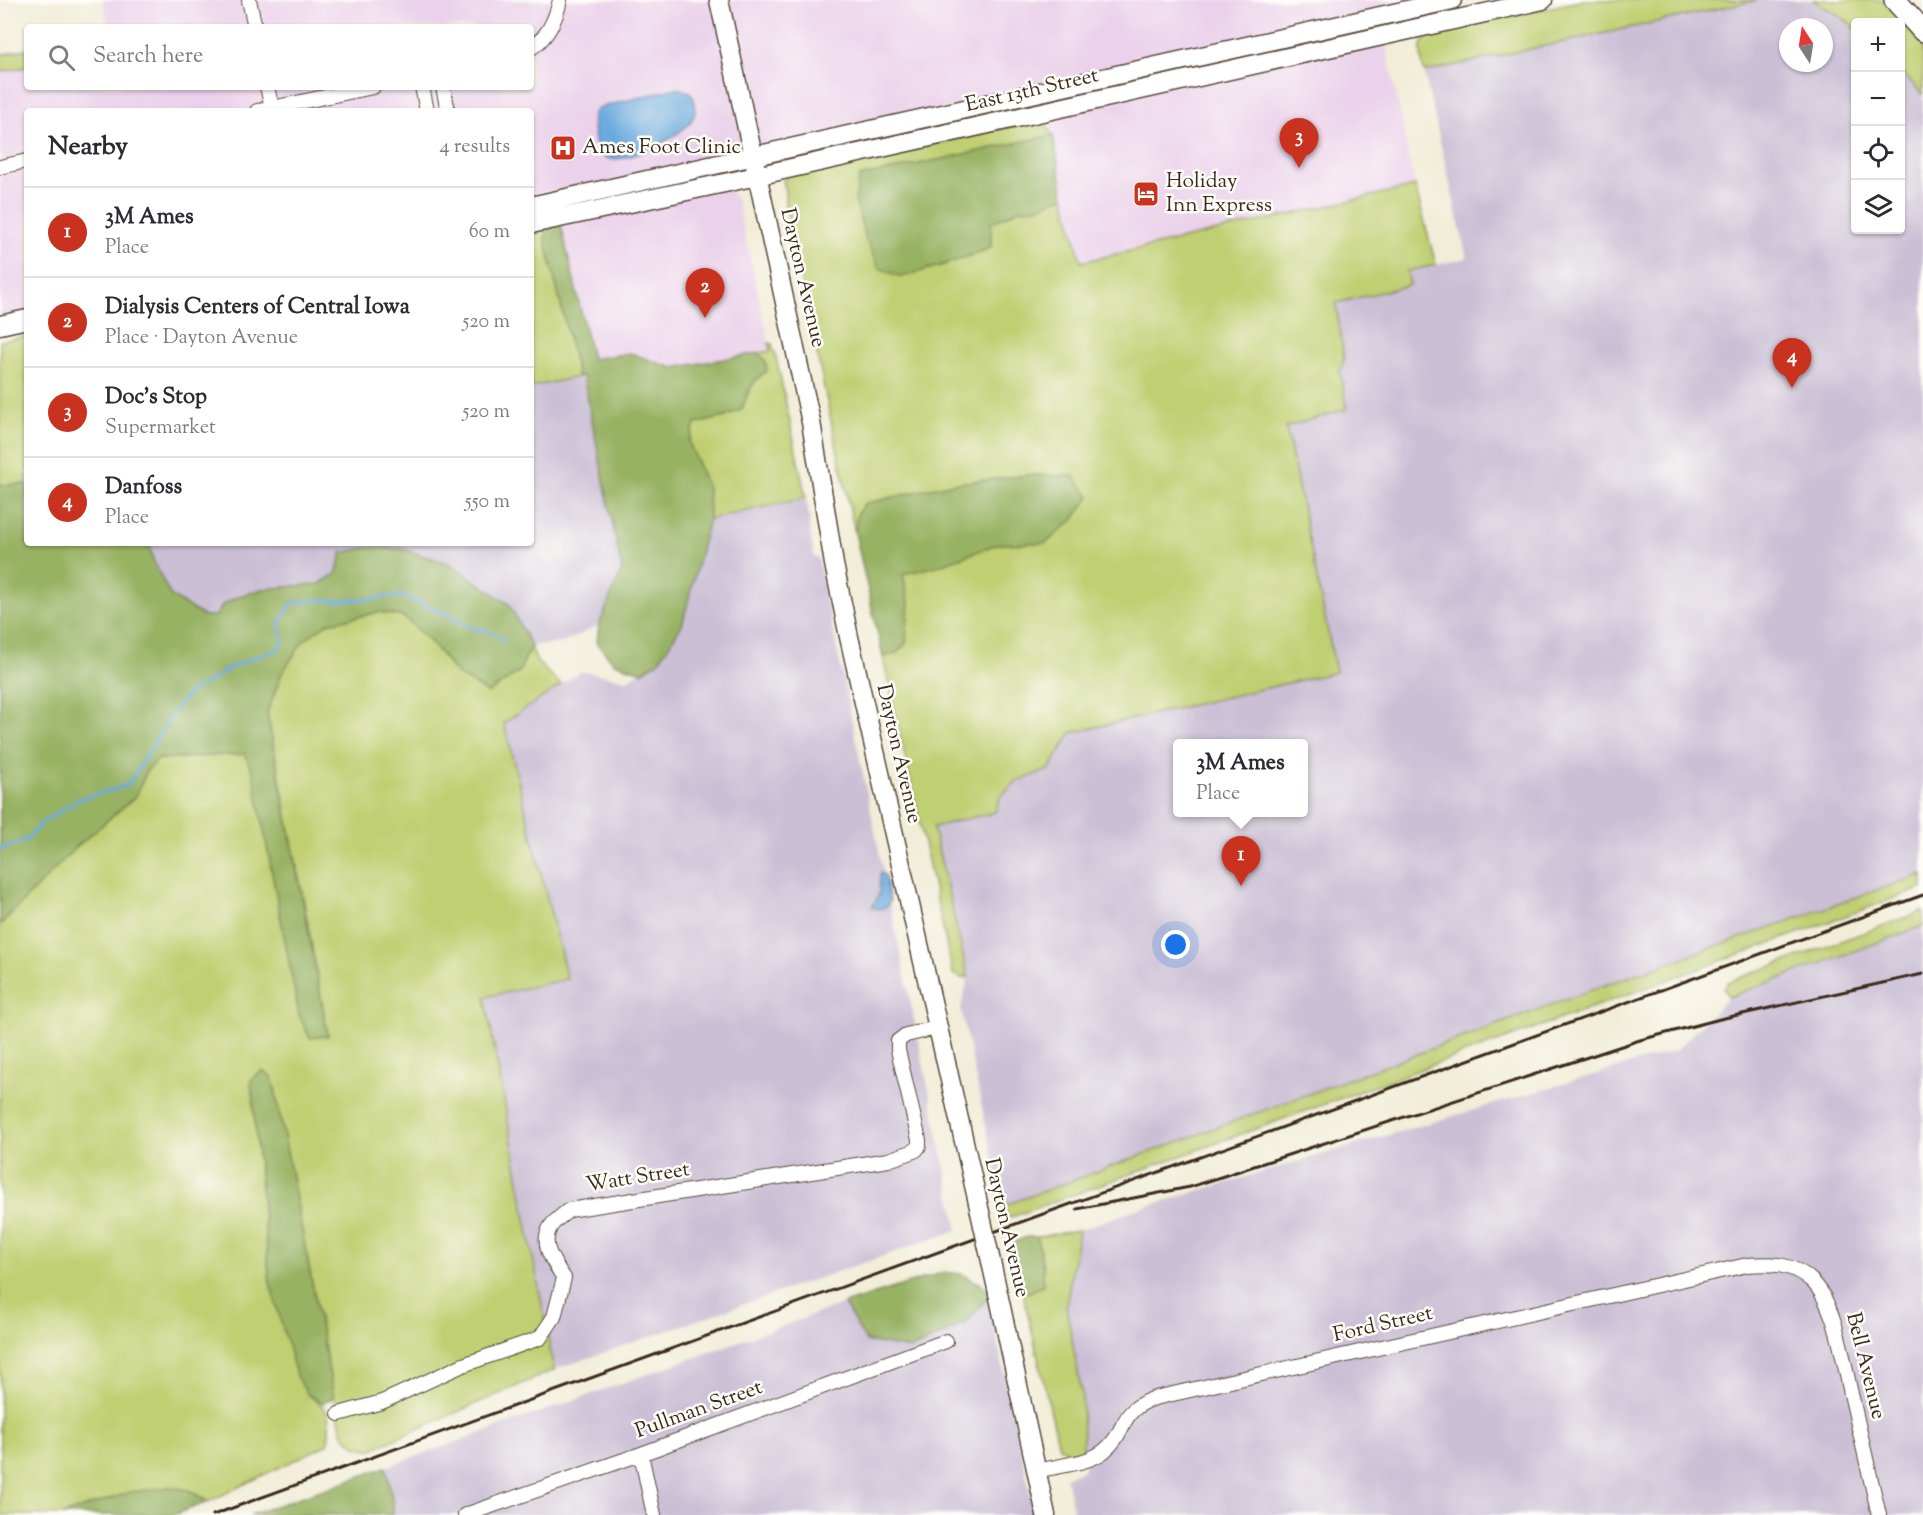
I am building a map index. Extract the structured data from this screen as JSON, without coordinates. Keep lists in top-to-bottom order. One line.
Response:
{"streets":{"main road":["East 13th Street","Dayton Avenue"],"street":["Watt Street","Ford Street","Bell Avenue","Pullman Street"]},"crossings":[["East 13th Street","Dayton Avenue"],["Dayton Avenue","Watt Street"],["Dayton Avenue","Ford Street"],["Ford Street","Bell Avenue"]],"places":{"hospital":["Ames Foot Clinic"],"hotel":["Holiday Inn Express"]},"north":"top","page":{"map_buttons":["+","−"],"search":"Search here","heading":["Nearby","4 results"],"pins":["3","2","4","1"],"list":[{"mark":"1","name":"3M Ames","note":"Place","value":"60 m"},{"mark":"2","name":"Dialysis Centers of Central Iowa","note":"Place · Dayton Avenue","value":"520 m"},{"mark":"3","name":"Doc's Stop","note":"Supermarket","value":"520 m"},{"mark":"4","name":"Danfoss","note":"Place","value":"550 m"}],"popup":["3M Ames","Place"]}}
